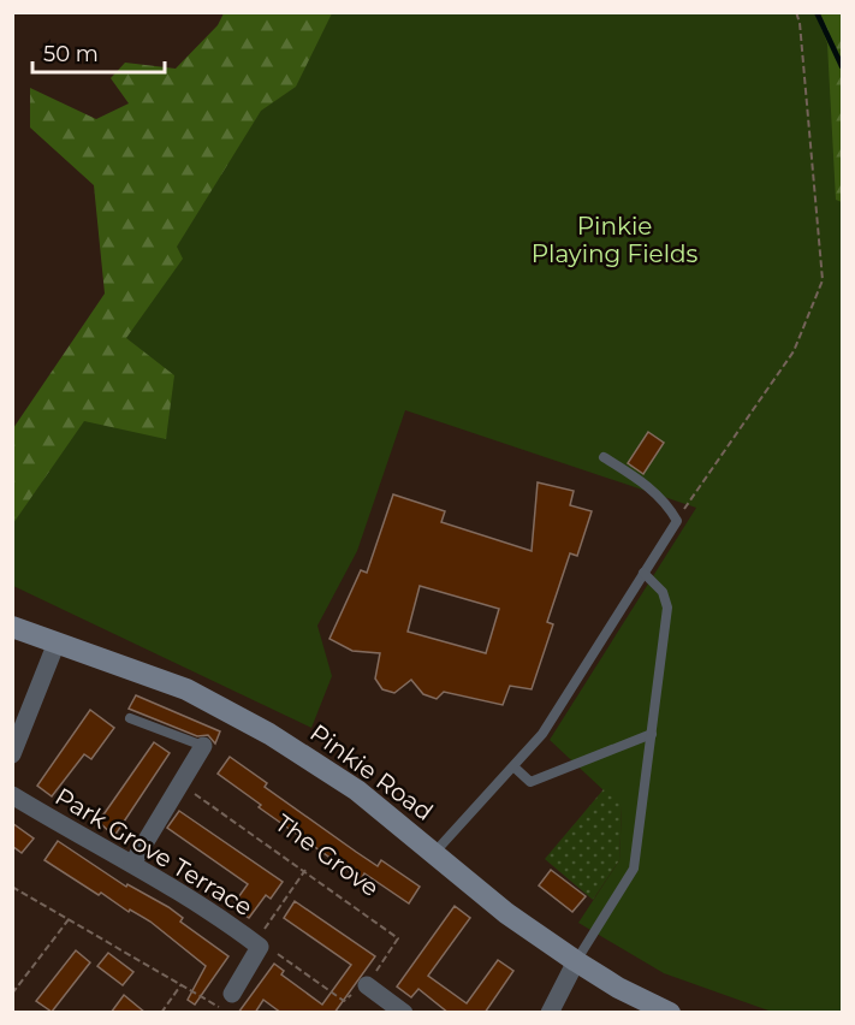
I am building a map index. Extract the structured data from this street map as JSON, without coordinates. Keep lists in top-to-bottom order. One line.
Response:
{"streets":{"main road":["Pinkie Road"],"street":["Park Grove Terrace"],"path":["The Grove"]},"parks":["Pinkie Playing Fields"],"scale_bar":"50 m"}
